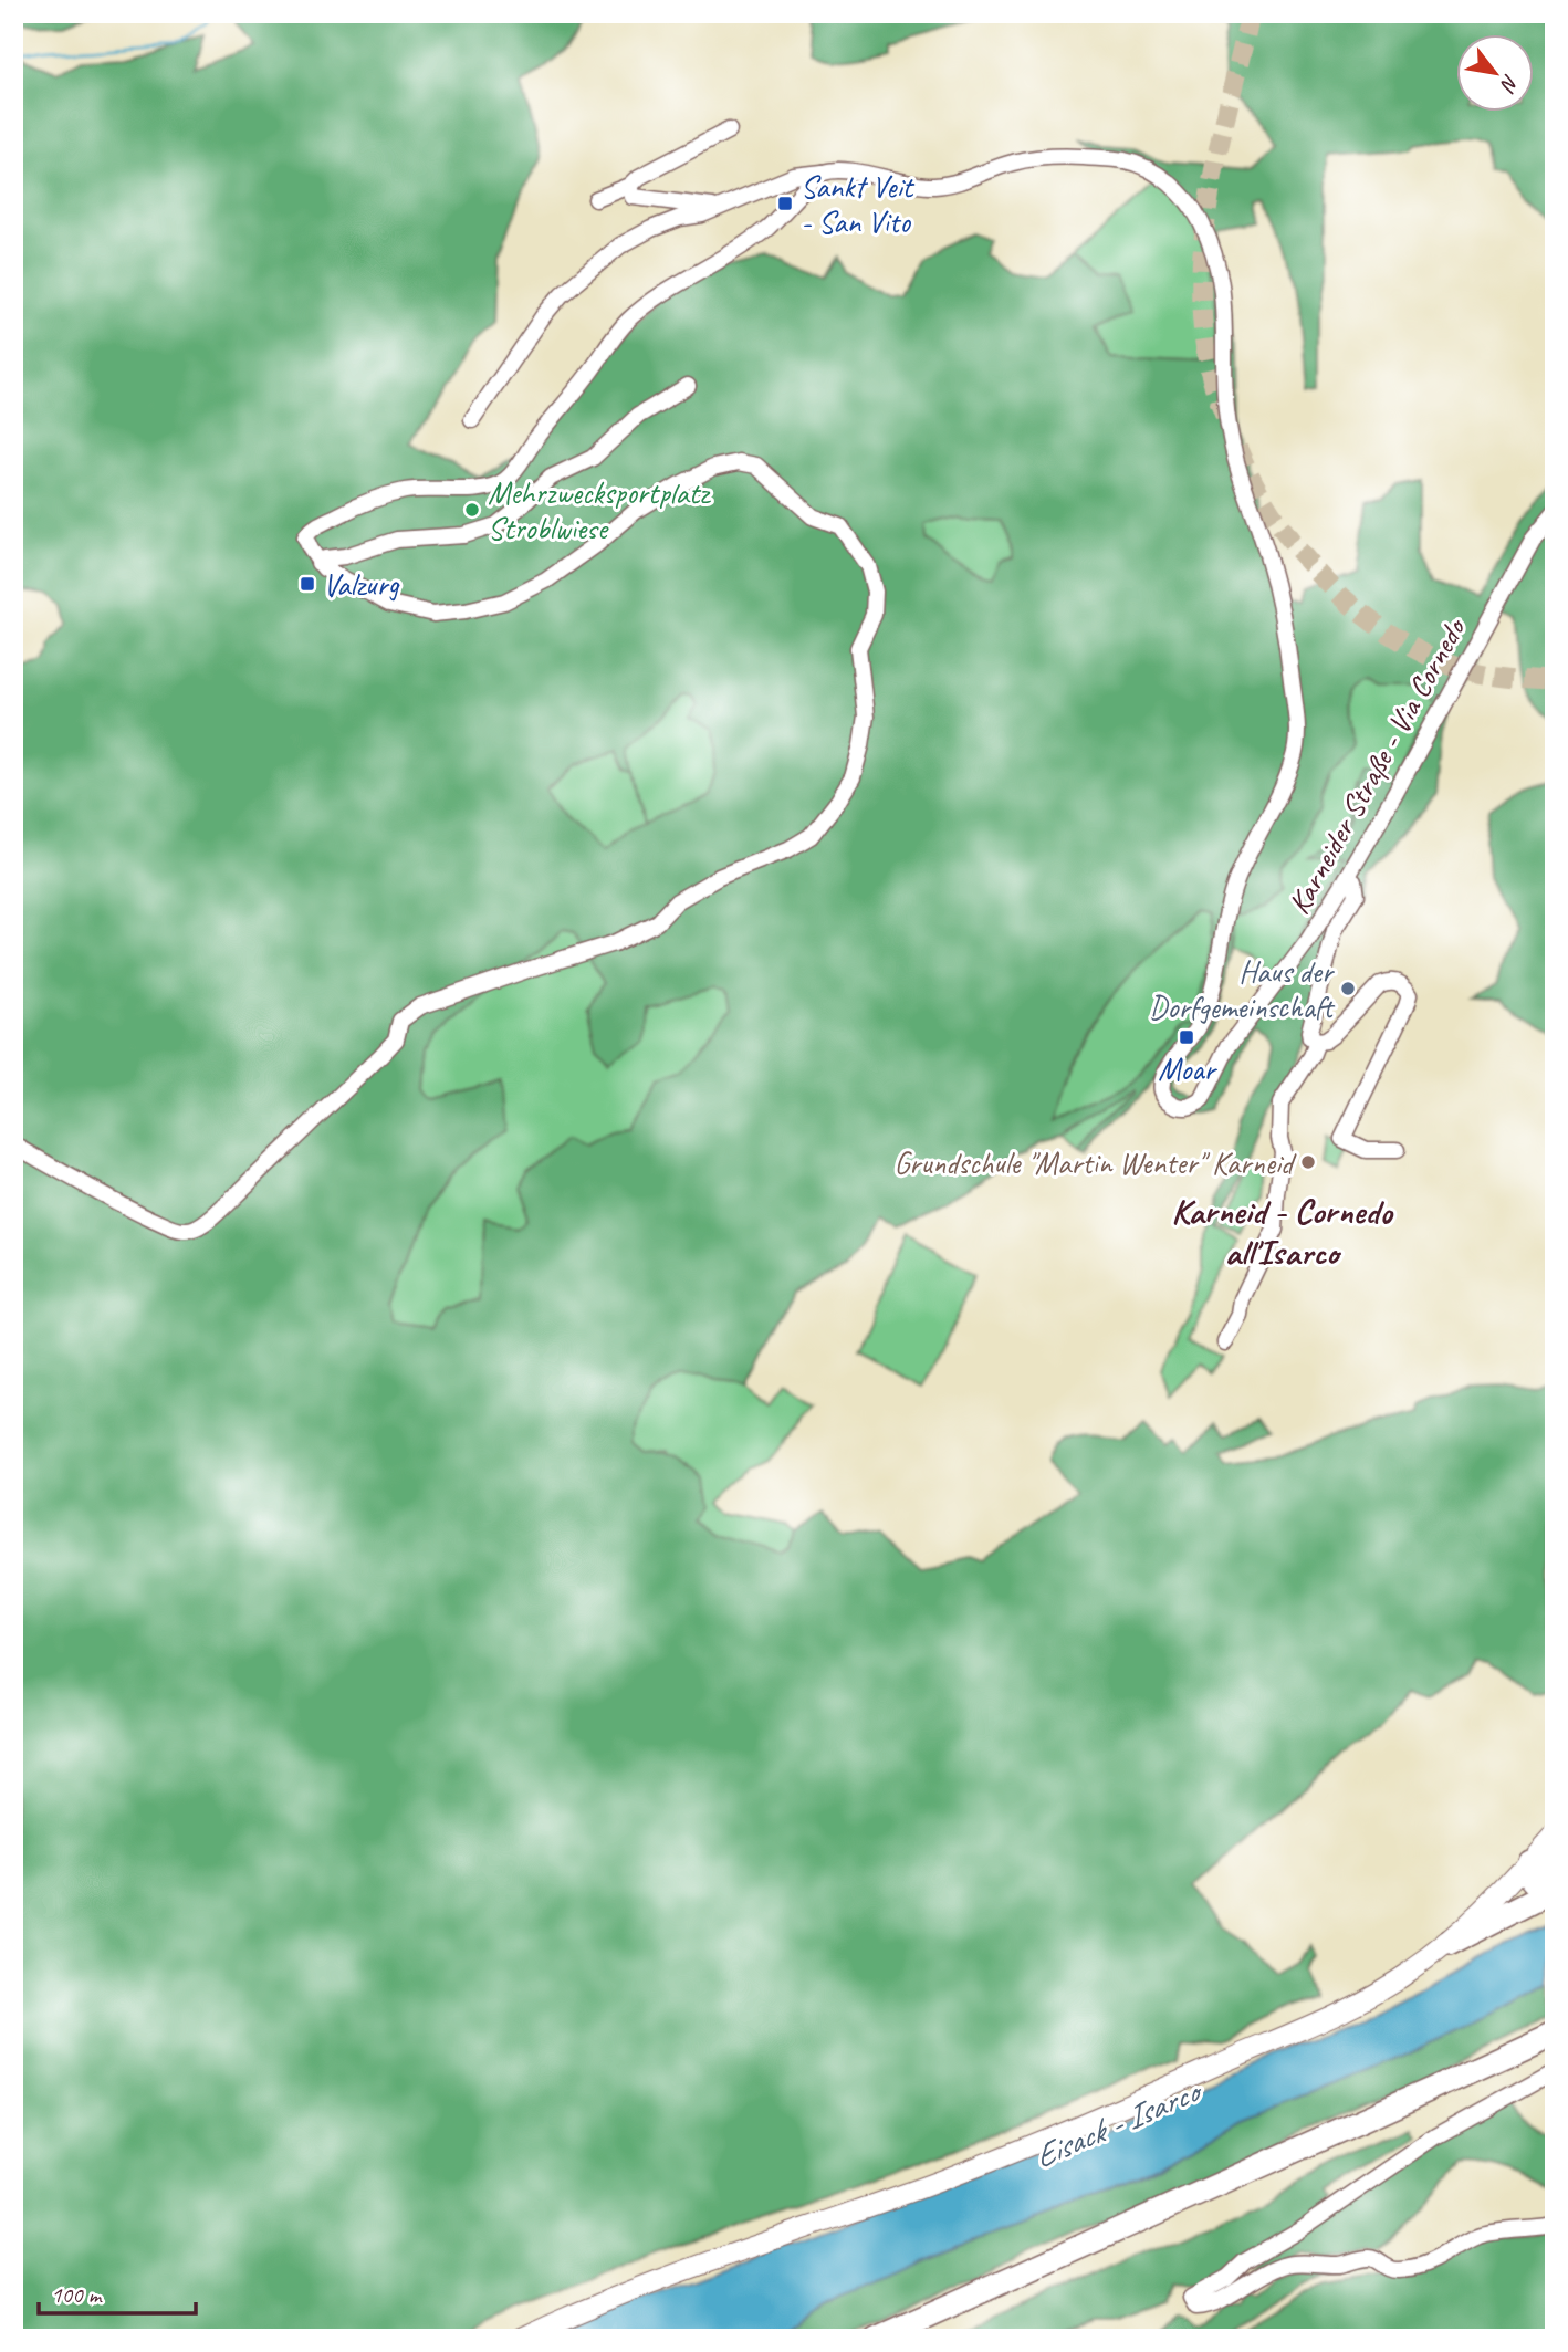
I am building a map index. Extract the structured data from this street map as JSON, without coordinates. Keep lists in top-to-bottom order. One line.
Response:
{"streets":{"street":["Karneider Straße - Via Cornedo"]},"districts":["Karneid - Cornedo all'Isarco"],"water":["Eisack - Isarco"],"places":{"transit":["Sankt Veit - San Vito","Valzurg","Moar"],"other":["Mehrzwecksportplatz Stroblwiese","Haus der Dorfgemeinschaft","Grundschule \"Martin Wenter\" Karneid"]},"scale_bar":"100 m","north":"bottom right"}
